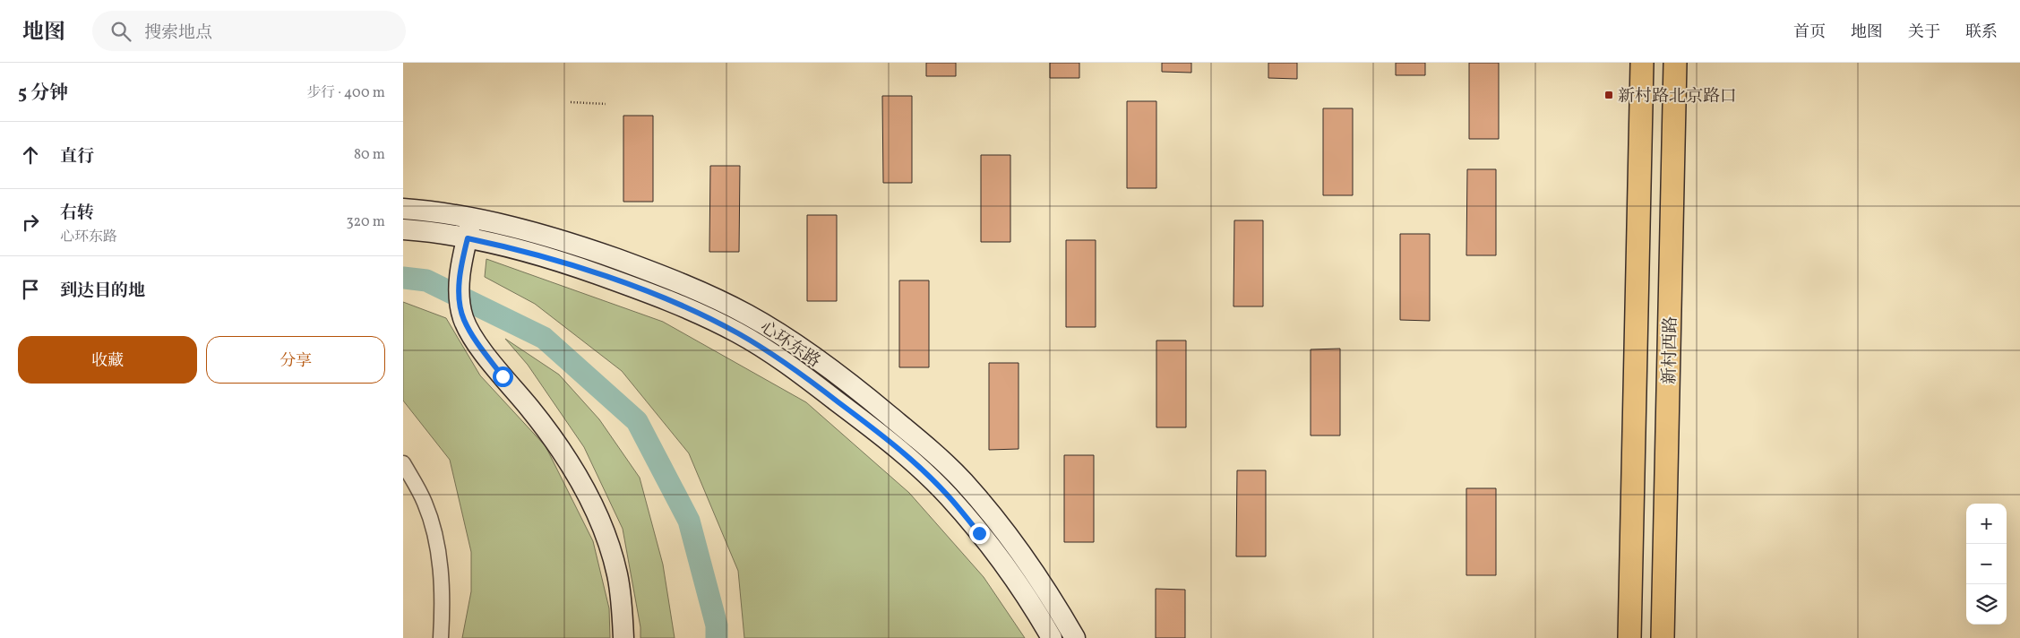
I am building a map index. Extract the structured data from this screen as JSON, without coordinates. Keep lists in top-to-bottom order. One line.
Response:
{"streets":{"main road":["心环东路","新村西路"]},"places":{"transit":["新村路北京路口"]},"page":{"header":"地图","search":"搜索地点","nav":["首页","地图","关于","联系"],"heading":["5 分钟","步行 · 400 m"],"list":[["直行","80 m"],["右转","心环东路","320 m"],"到达目的地"],"buttons":["收藏","分享"],"map_buttons":["+","−"]}}
